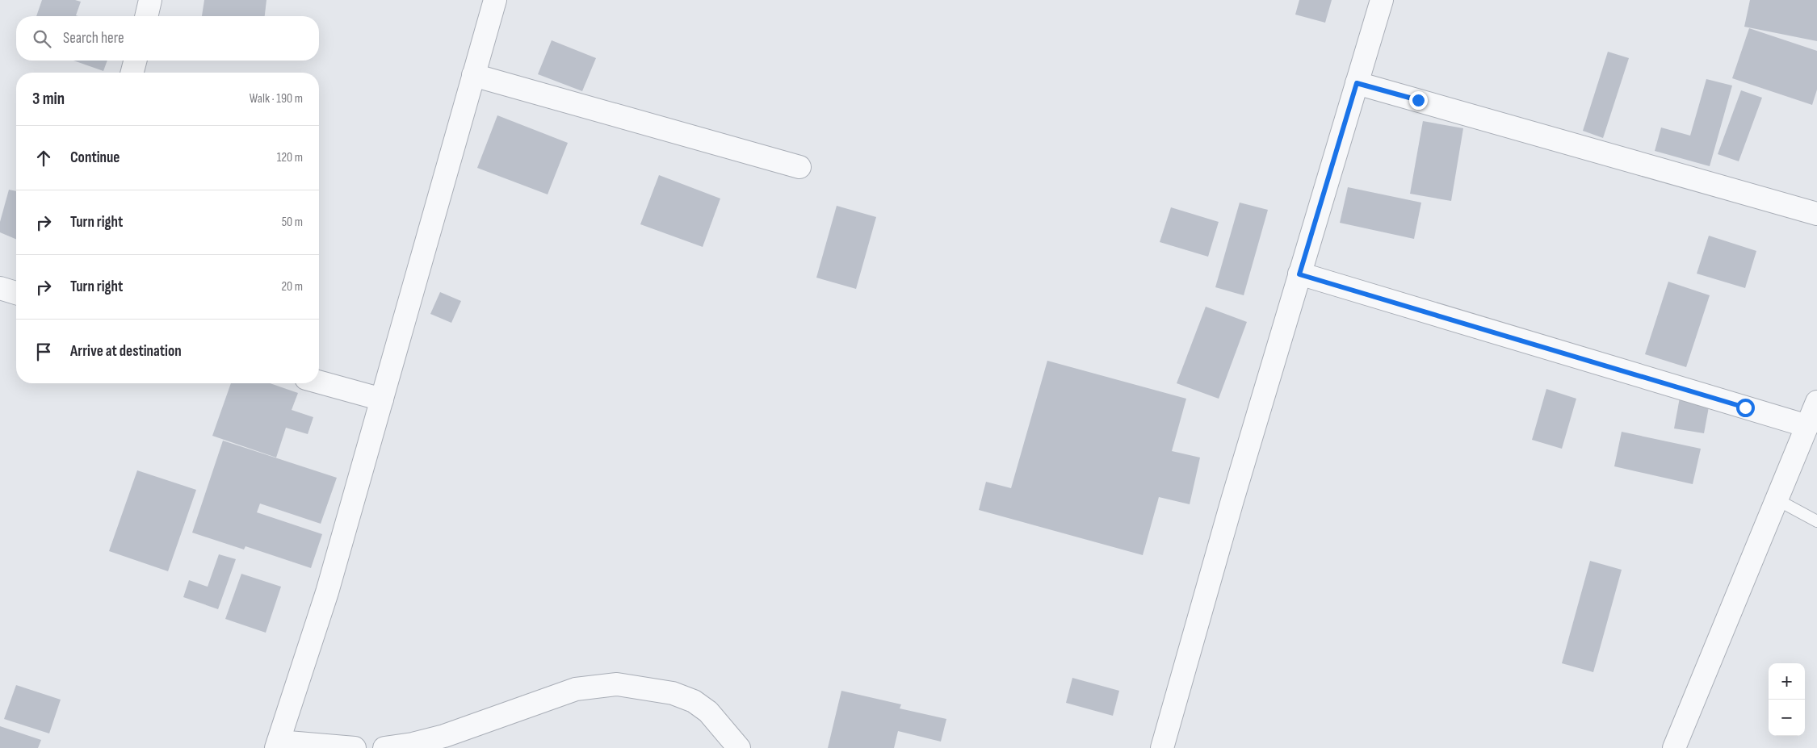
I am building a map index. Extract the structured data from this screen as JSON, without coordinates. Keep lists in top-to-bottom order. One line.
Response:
{"page":{"search":"Search here","heading":["3 min","Walk · 190 m"],"list":[["Continue","120 m"],["Turn right","50 m"],["Turn right","20 m"],"Arrive at destination"],"map_buttons":["+","−"]}}
